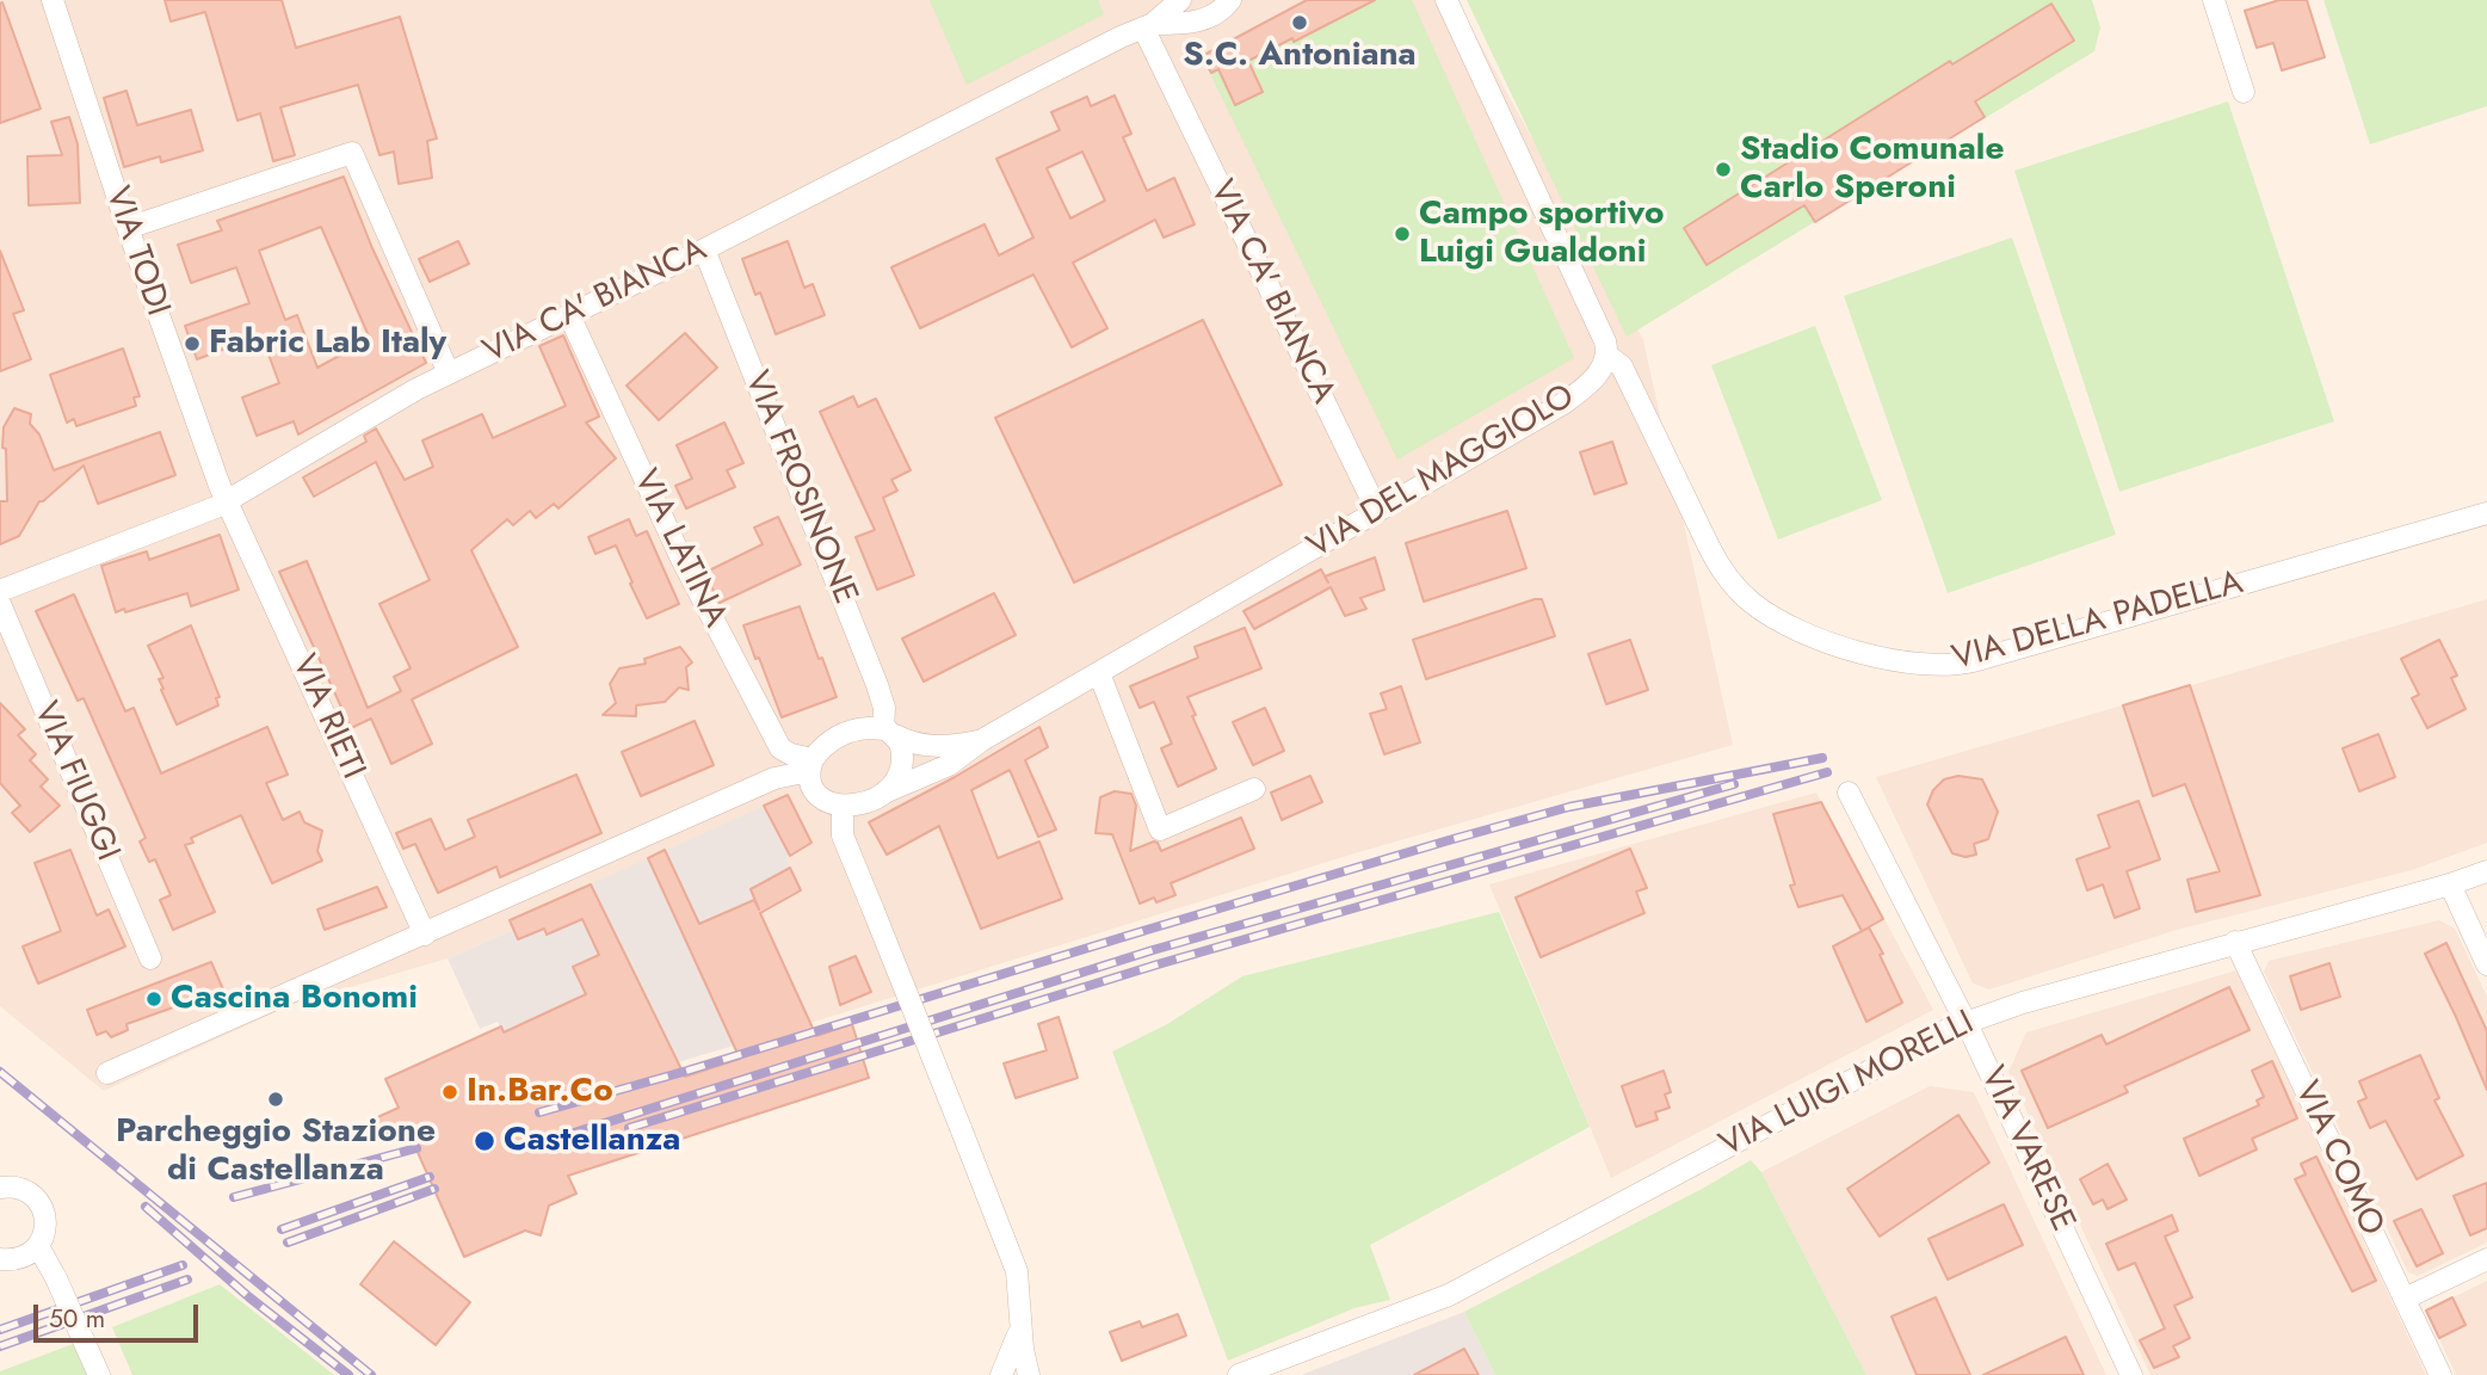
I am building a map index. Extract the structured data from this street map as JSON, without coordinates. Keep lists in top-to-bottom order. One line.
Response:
{"streets":{"street":["VIA TODI","VIA CA' BIANCA","VIA DEL MAGGIOLO","VIA FROSINONE","VIA LATINA","VIA DELLA PADELLA","VIA RIETI","VIA FIUGGI","VIA LUIGI MORELLI","VIA VARESE","VIA COMO"]},"crossings":[["VIA TODI","VIA CA' BIANCA"],["VIA TODI","VIA RIETI"],["VIA CA' BIANCA","VIA DEL MAGGIOLO"],["VIA CA' BIANCA","VIA FROSINONE"],["VIA CA' BIANCA","VIA LATINA"],["VIA CA' BIANCA","VIA RIETI"],["VIA DEL MAGGIOLO","VIA FROSINONE"],["VIA DEL MAGGIOLO","VIA LATINA"],["VIA DEL MAGGIOLO","VIA DELLA PADELLA"],["VIA FROSINONE","VIA LATINA"],["VIA LUIGI MORELLI","VIA VARESE"],["VIA LUIGI MORELLI","VIA COMO"]],"places":["S.C. Antoniana","Stadio Comunale Carlo Speroni","Campo sportivo Luigi Gualdoni","Fabric Lab Italy","Cascina Bonomi","In.Bar.Co","Parcheggio Stazione di Castellanza","Castellanza"],"scale_bar":"50 m"}
